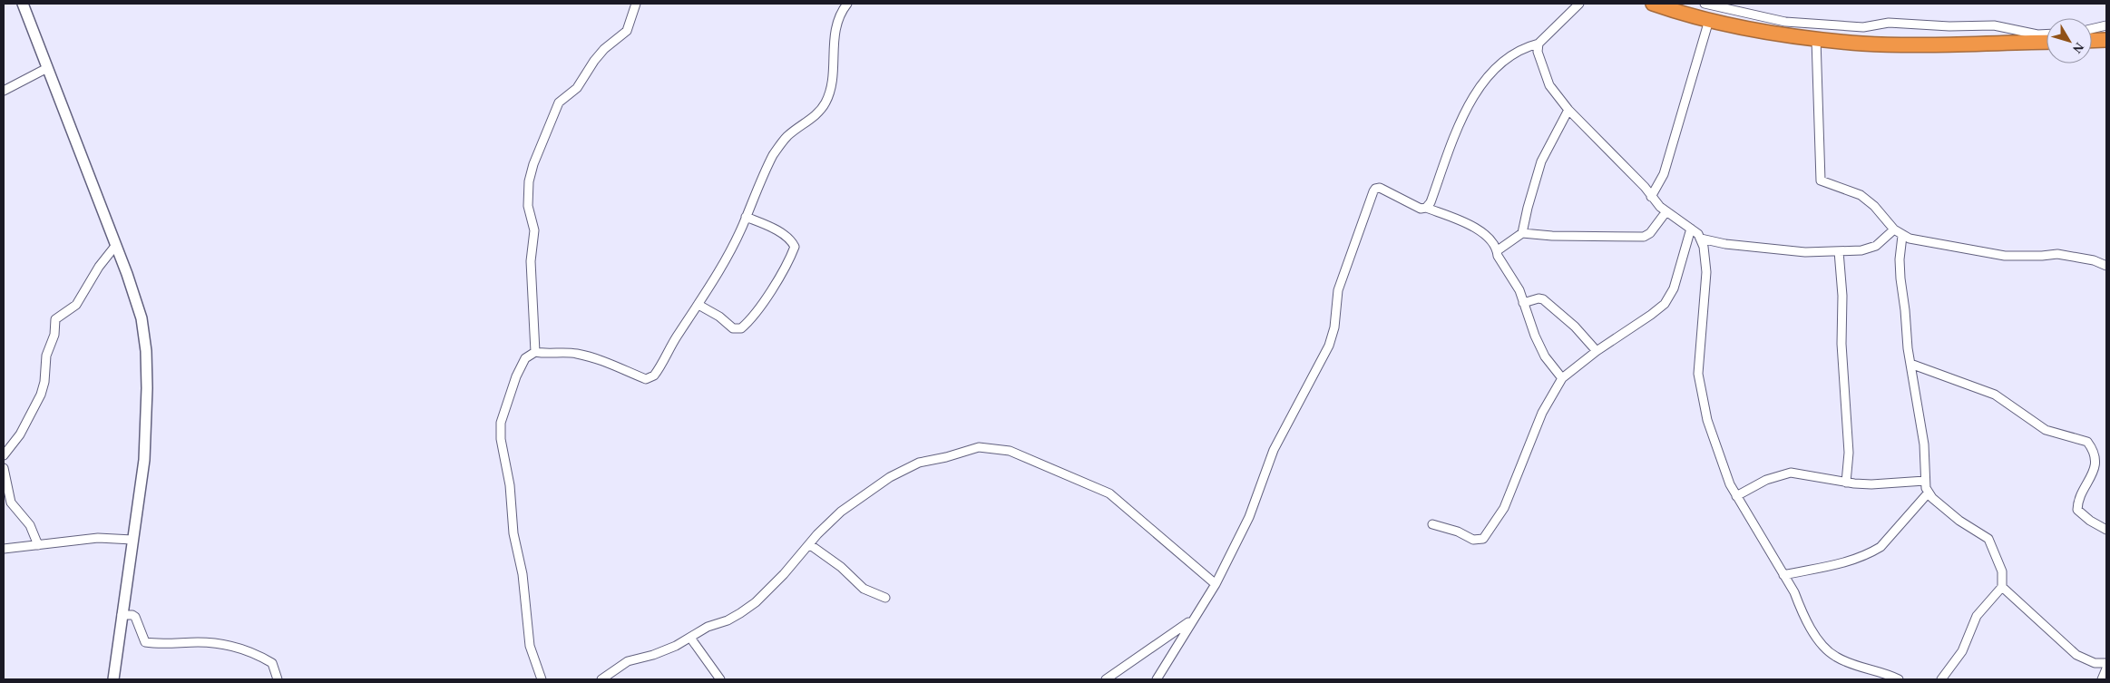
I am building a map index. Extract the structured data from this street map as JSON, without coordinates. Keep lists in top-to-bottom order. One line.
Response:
{"north":"bottom right"}
